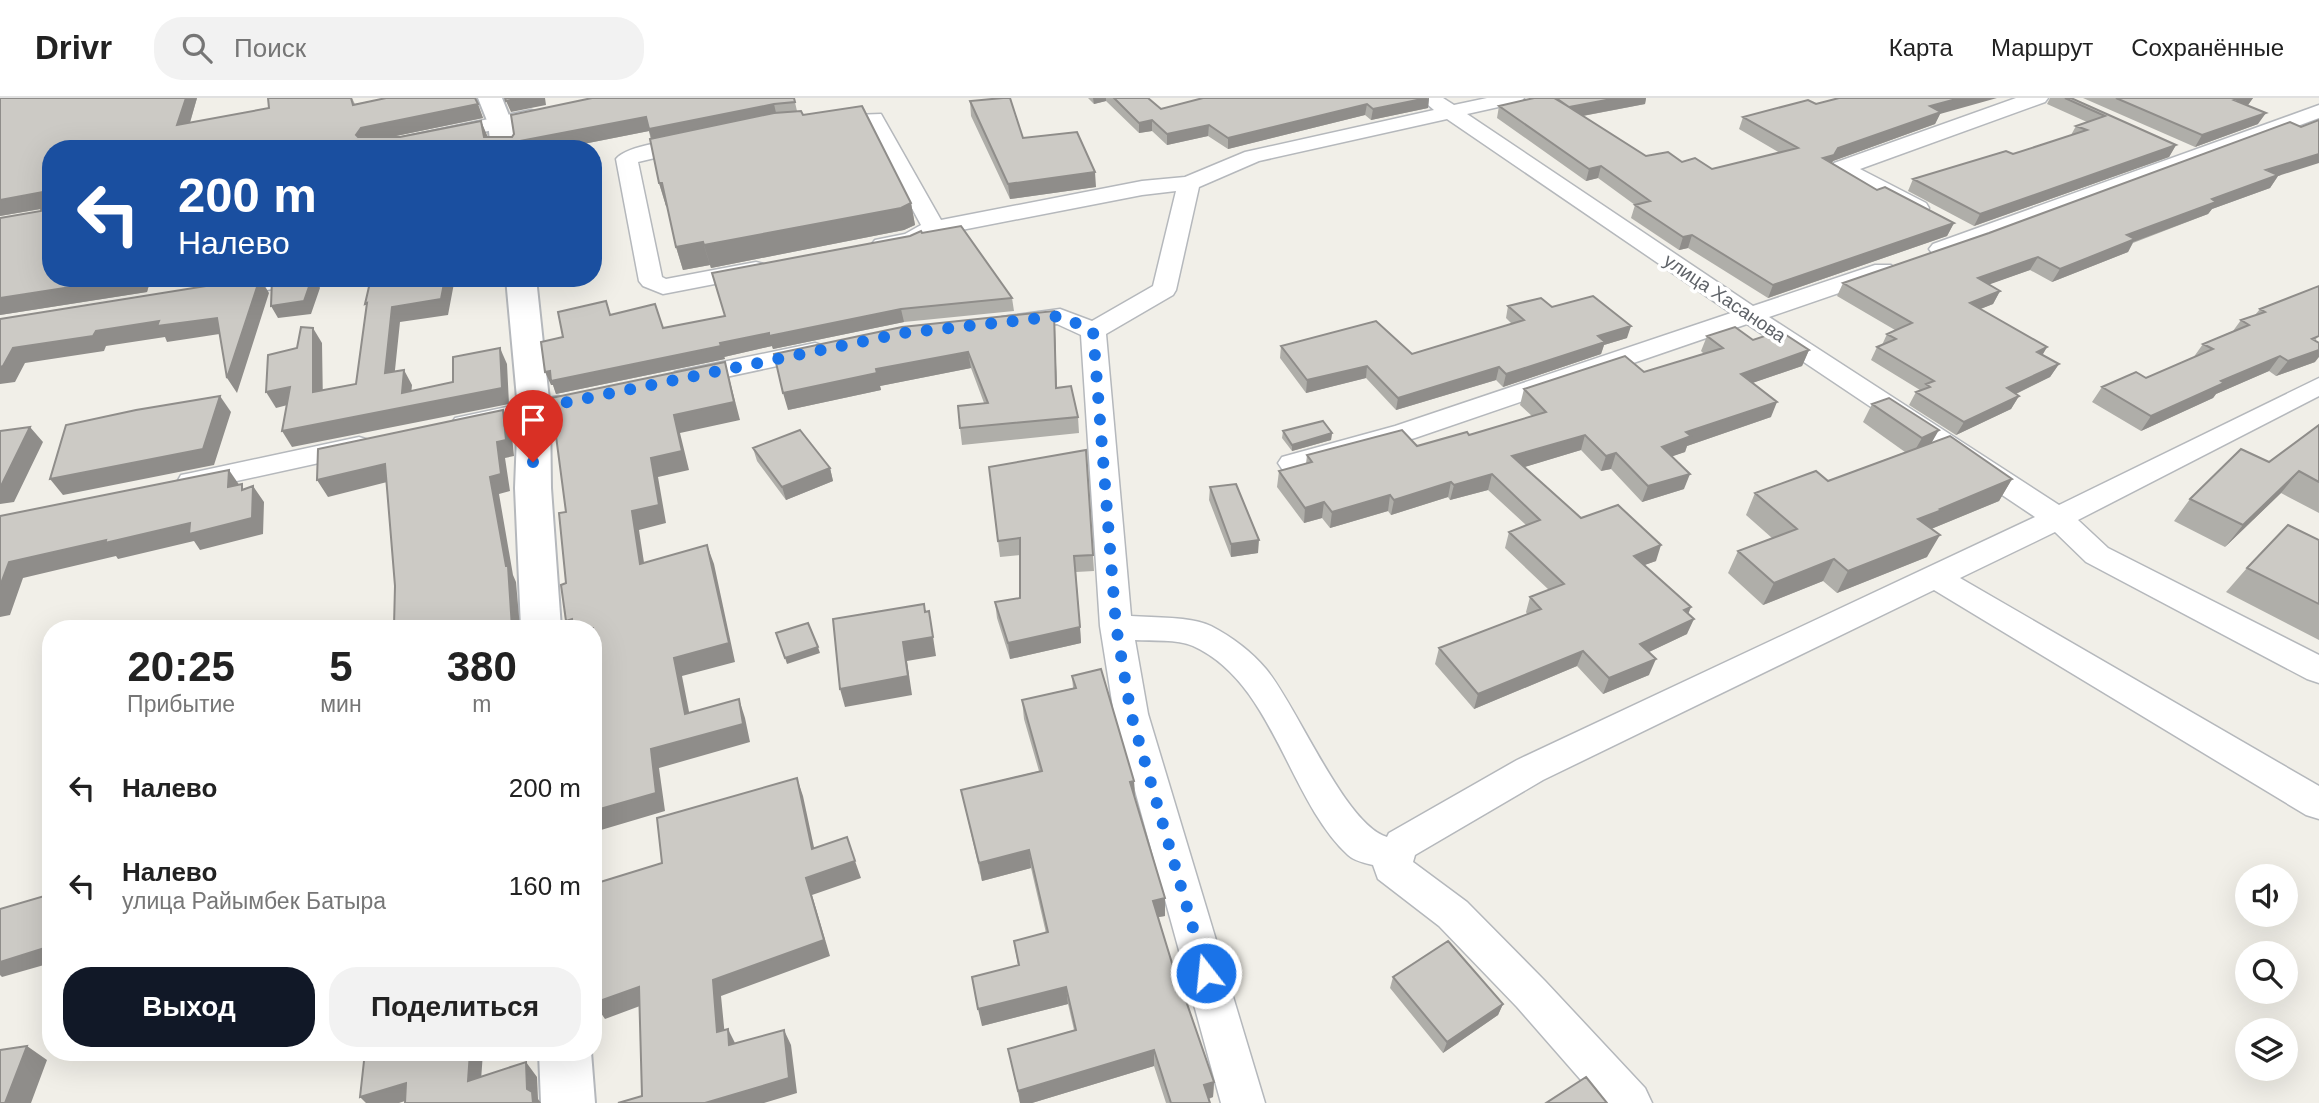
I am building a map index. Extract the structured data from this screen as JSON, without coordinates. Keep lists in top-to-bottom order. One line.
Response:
{"streets":{"street":["улица Хасанова"]},"page":{"header":"Drivr","search":"Поиск","nav":["Карта","Маршрут","Сохранённые"],"turn":["200 m","Налево"],"eta":["20:25","Прибытие","5","мин","380","m"],"list":[{"name":"Налево","value":"200 m"},{"name":"Налево","note":"улица Райымбек Батыра","value":"160 m"}],"buttons":["Выход","Поделиться"]}}
